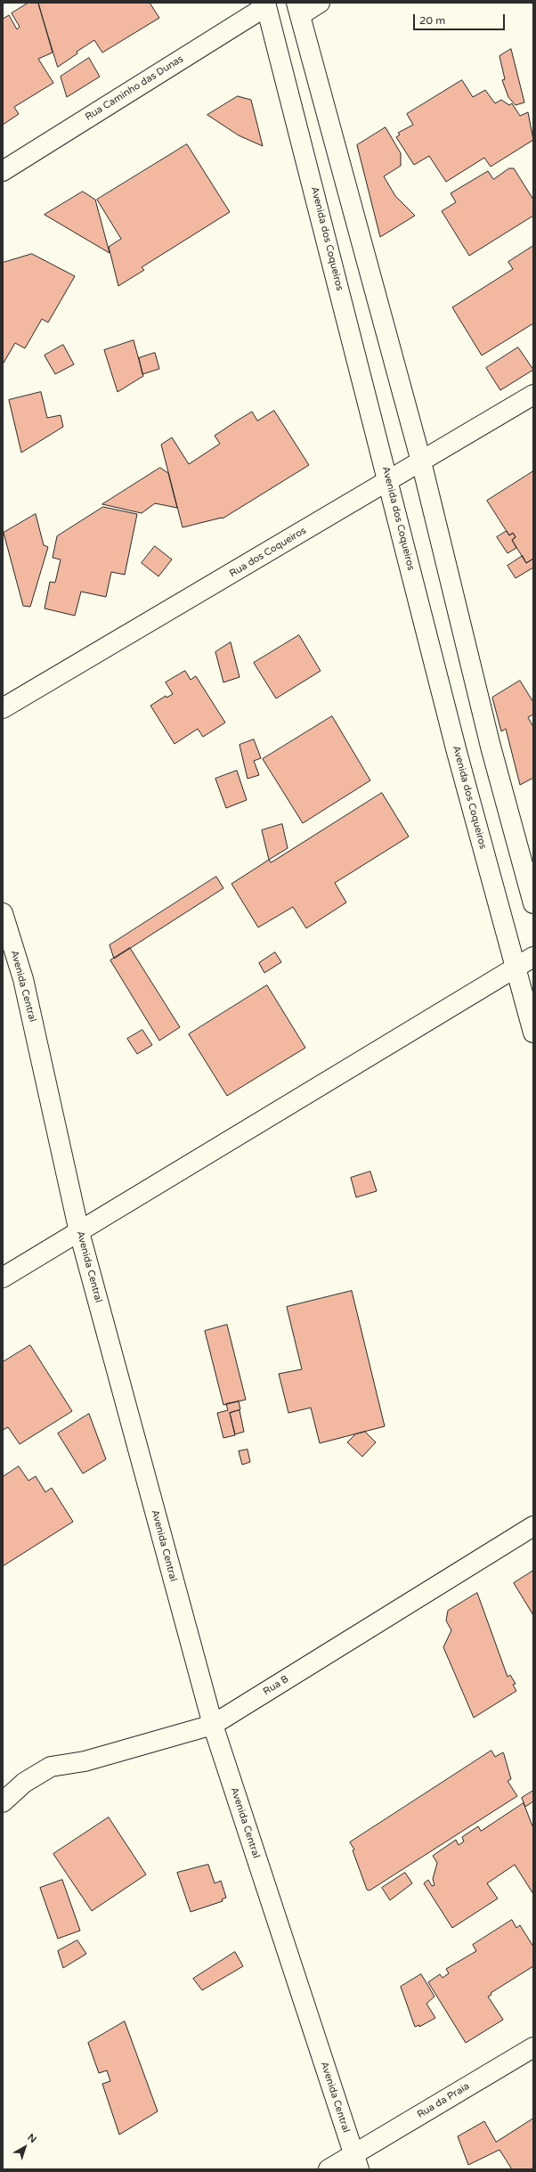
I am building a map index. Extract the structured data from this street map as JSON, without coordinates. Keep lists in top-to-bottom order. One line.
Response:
{"streets":{"street":["Rua Caminho das Dunas","Avenida dos Coqueiros","Rua dos Coqueiros","Avenida Central","Rua B","Rua da Praia"]},"crossings":[["Rua Caminho das Dunas","Avenida dos Coqueiros"],["Avenida dos Coqueiros","Rua dos Coqueiros"],["Avenida Central","Rua B"],["Avenida Central","Rua da Praia"]],"scale_bar":"20 m","north":"top right"}
